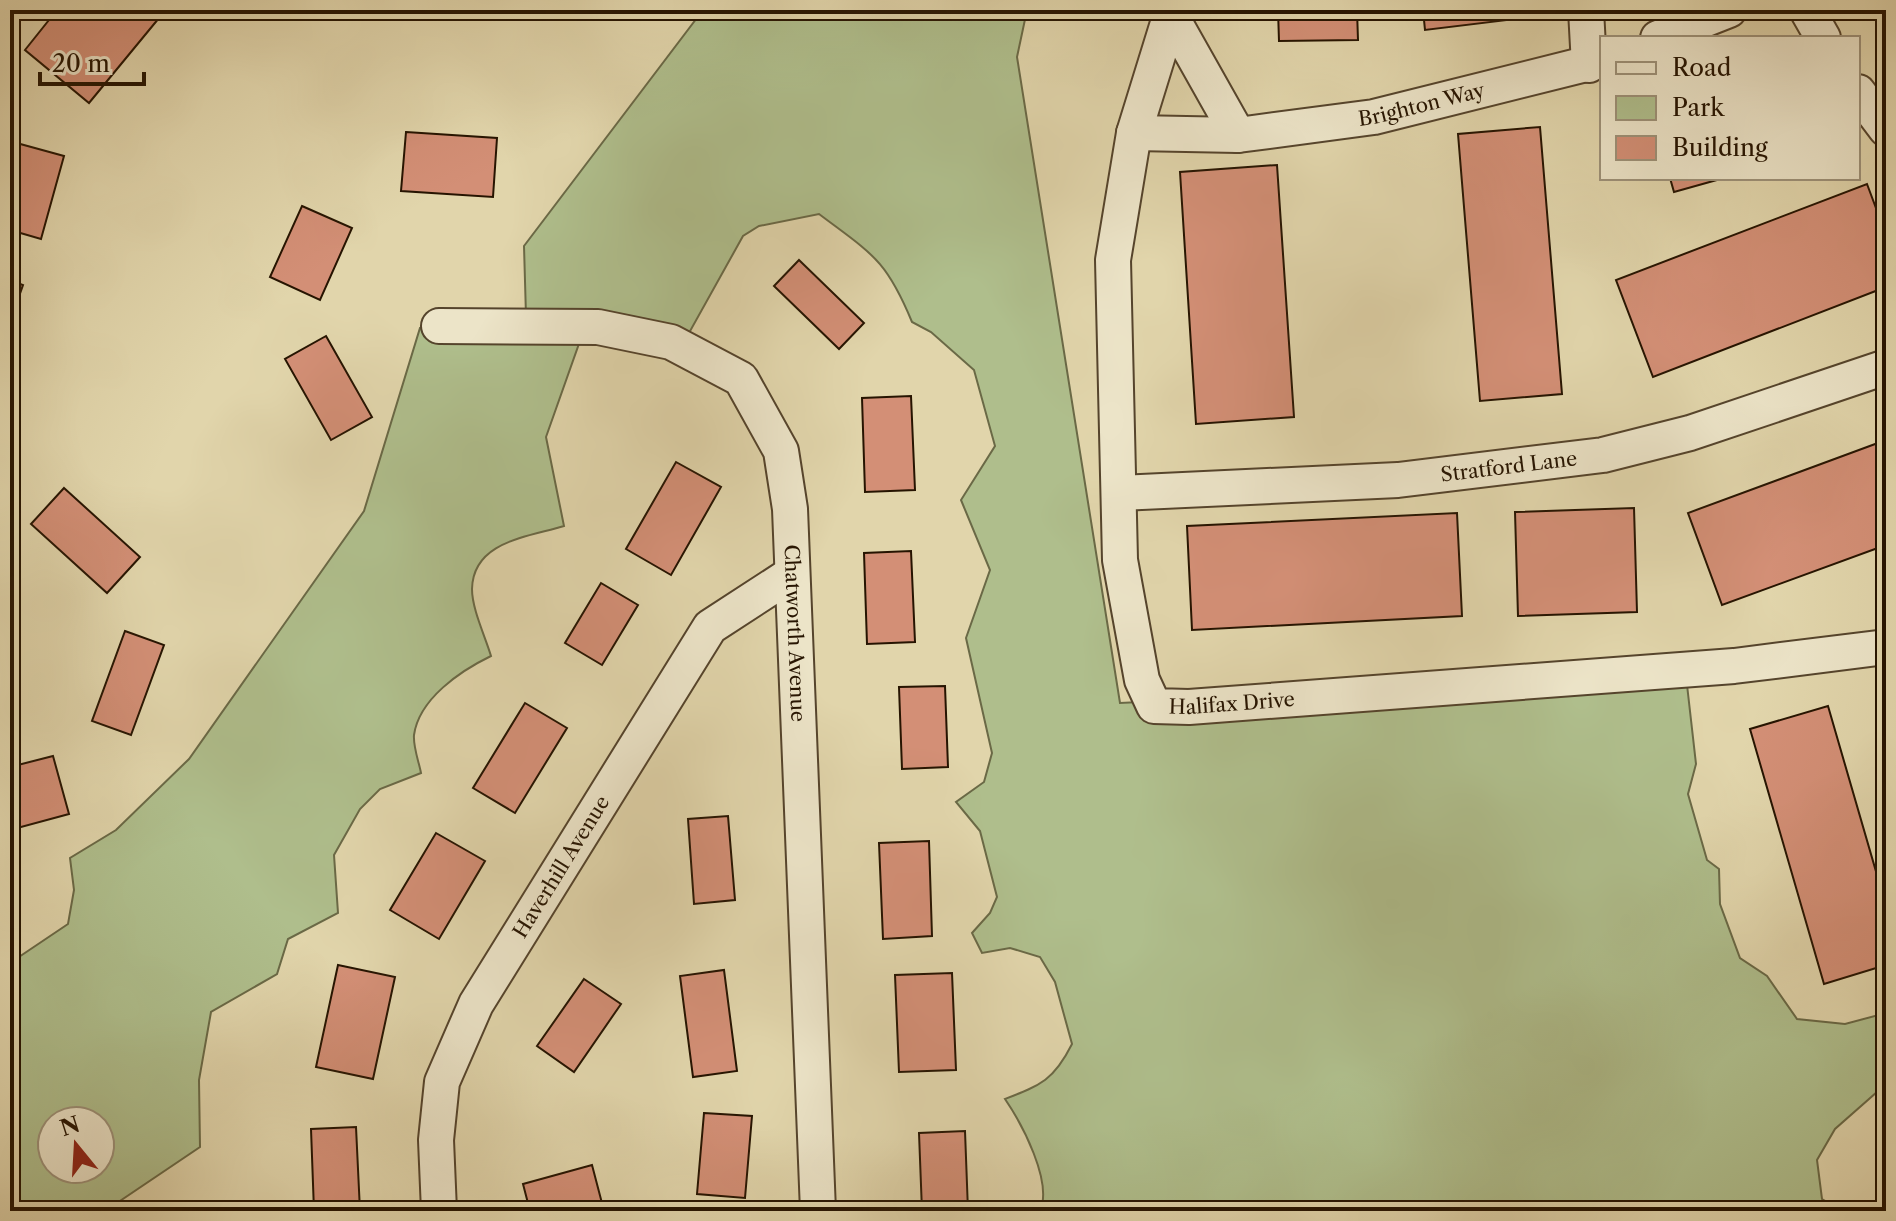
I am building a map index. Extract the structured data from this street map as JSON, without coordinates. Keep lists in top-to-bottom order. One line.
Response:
{"streets":{"street":["Brighton Way","Stratford Lane","Chatworth Avenue","Halifax Drive","Haverhill Avenue"]},"crossings":[["Brighton Way","Halifax Drive"],["Stratford Lane","Halifax Drive"],["Chatworth Avenue","Haverhill Avenue"]],"legend":["Road","Park","Building"],"scale_bar":"20 m","north":"top"}
